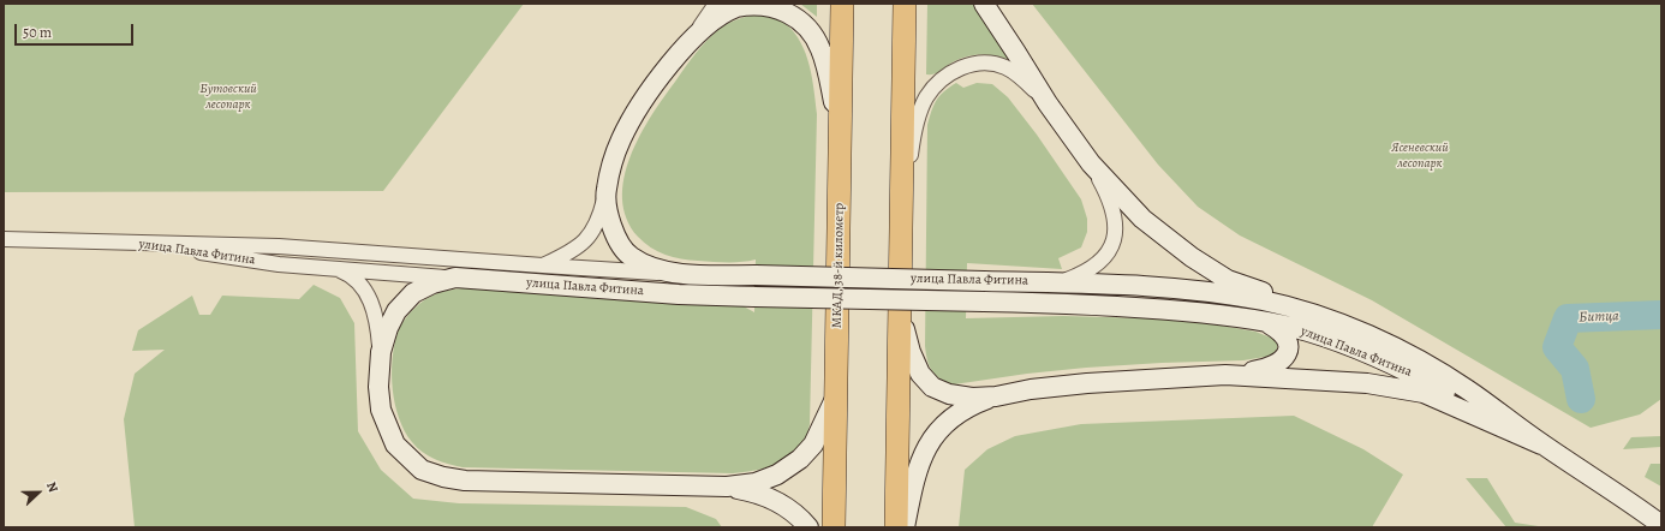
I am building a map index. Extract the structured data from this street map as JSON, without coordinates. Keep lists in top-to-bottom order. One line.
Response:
{"streets":{"highway":["МКАД, 38-й километр"],"main road":["улица Павла Фитина"]},"water":["Битца"],"parks":["Бутовский лесопарк","Ясеневский лесопарк"],"scale_bar":"50 m","north":"right"}
